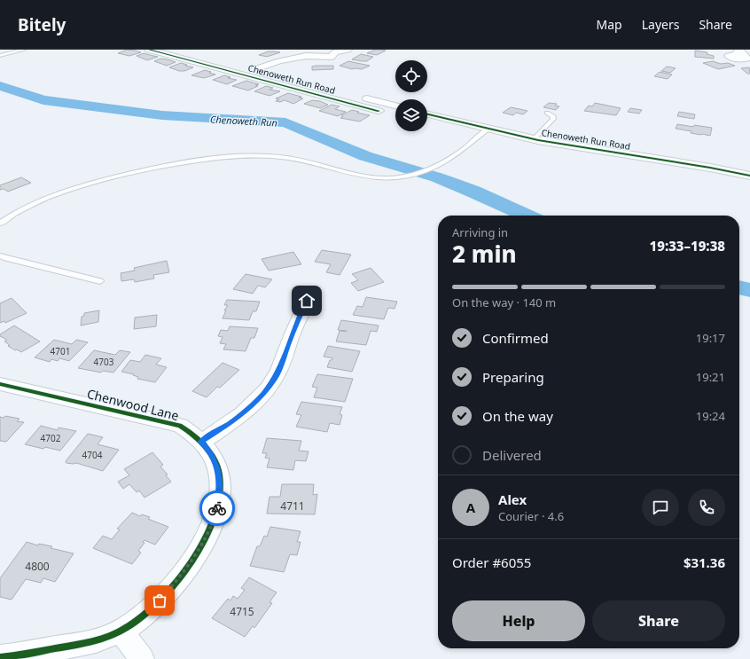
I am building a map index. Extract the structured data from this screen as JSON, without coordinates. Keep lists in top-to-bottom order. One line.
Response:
{"streets":{"street":["Chenoweth Run Road","Chenwood Lane"]},"water":["Chenoweth Run"],"house_numbers":["4701","4703","4702","4704","4711","4800","4715"],"page":{"header":"Bitely","nav":["Map","Layers","Share"],"heading":["2 min","Arriving in","19:33–19:38"],"panel":["Alex","Courier · 4.6","Order #6055","$31.36"],"bar":"On the way · 140 m","list":[["Confirmed","19:17"],["Preparing","19:21"],["On the way","19:24"],"Delivered"],"round":"A","buttons":["Help","Share"]}}
